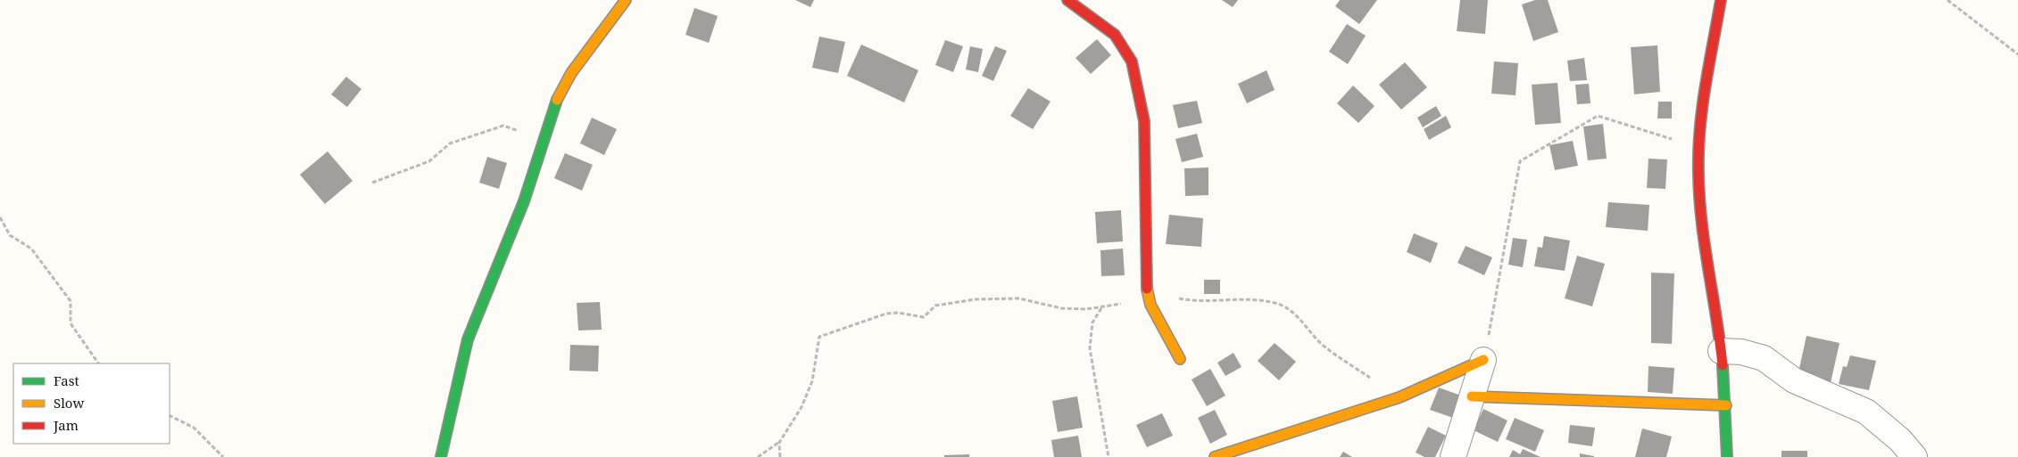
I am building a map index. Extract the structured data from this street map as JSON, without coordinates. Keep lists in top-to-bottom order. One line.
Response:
{"legend":["Fast","Slow","Jam"]}
